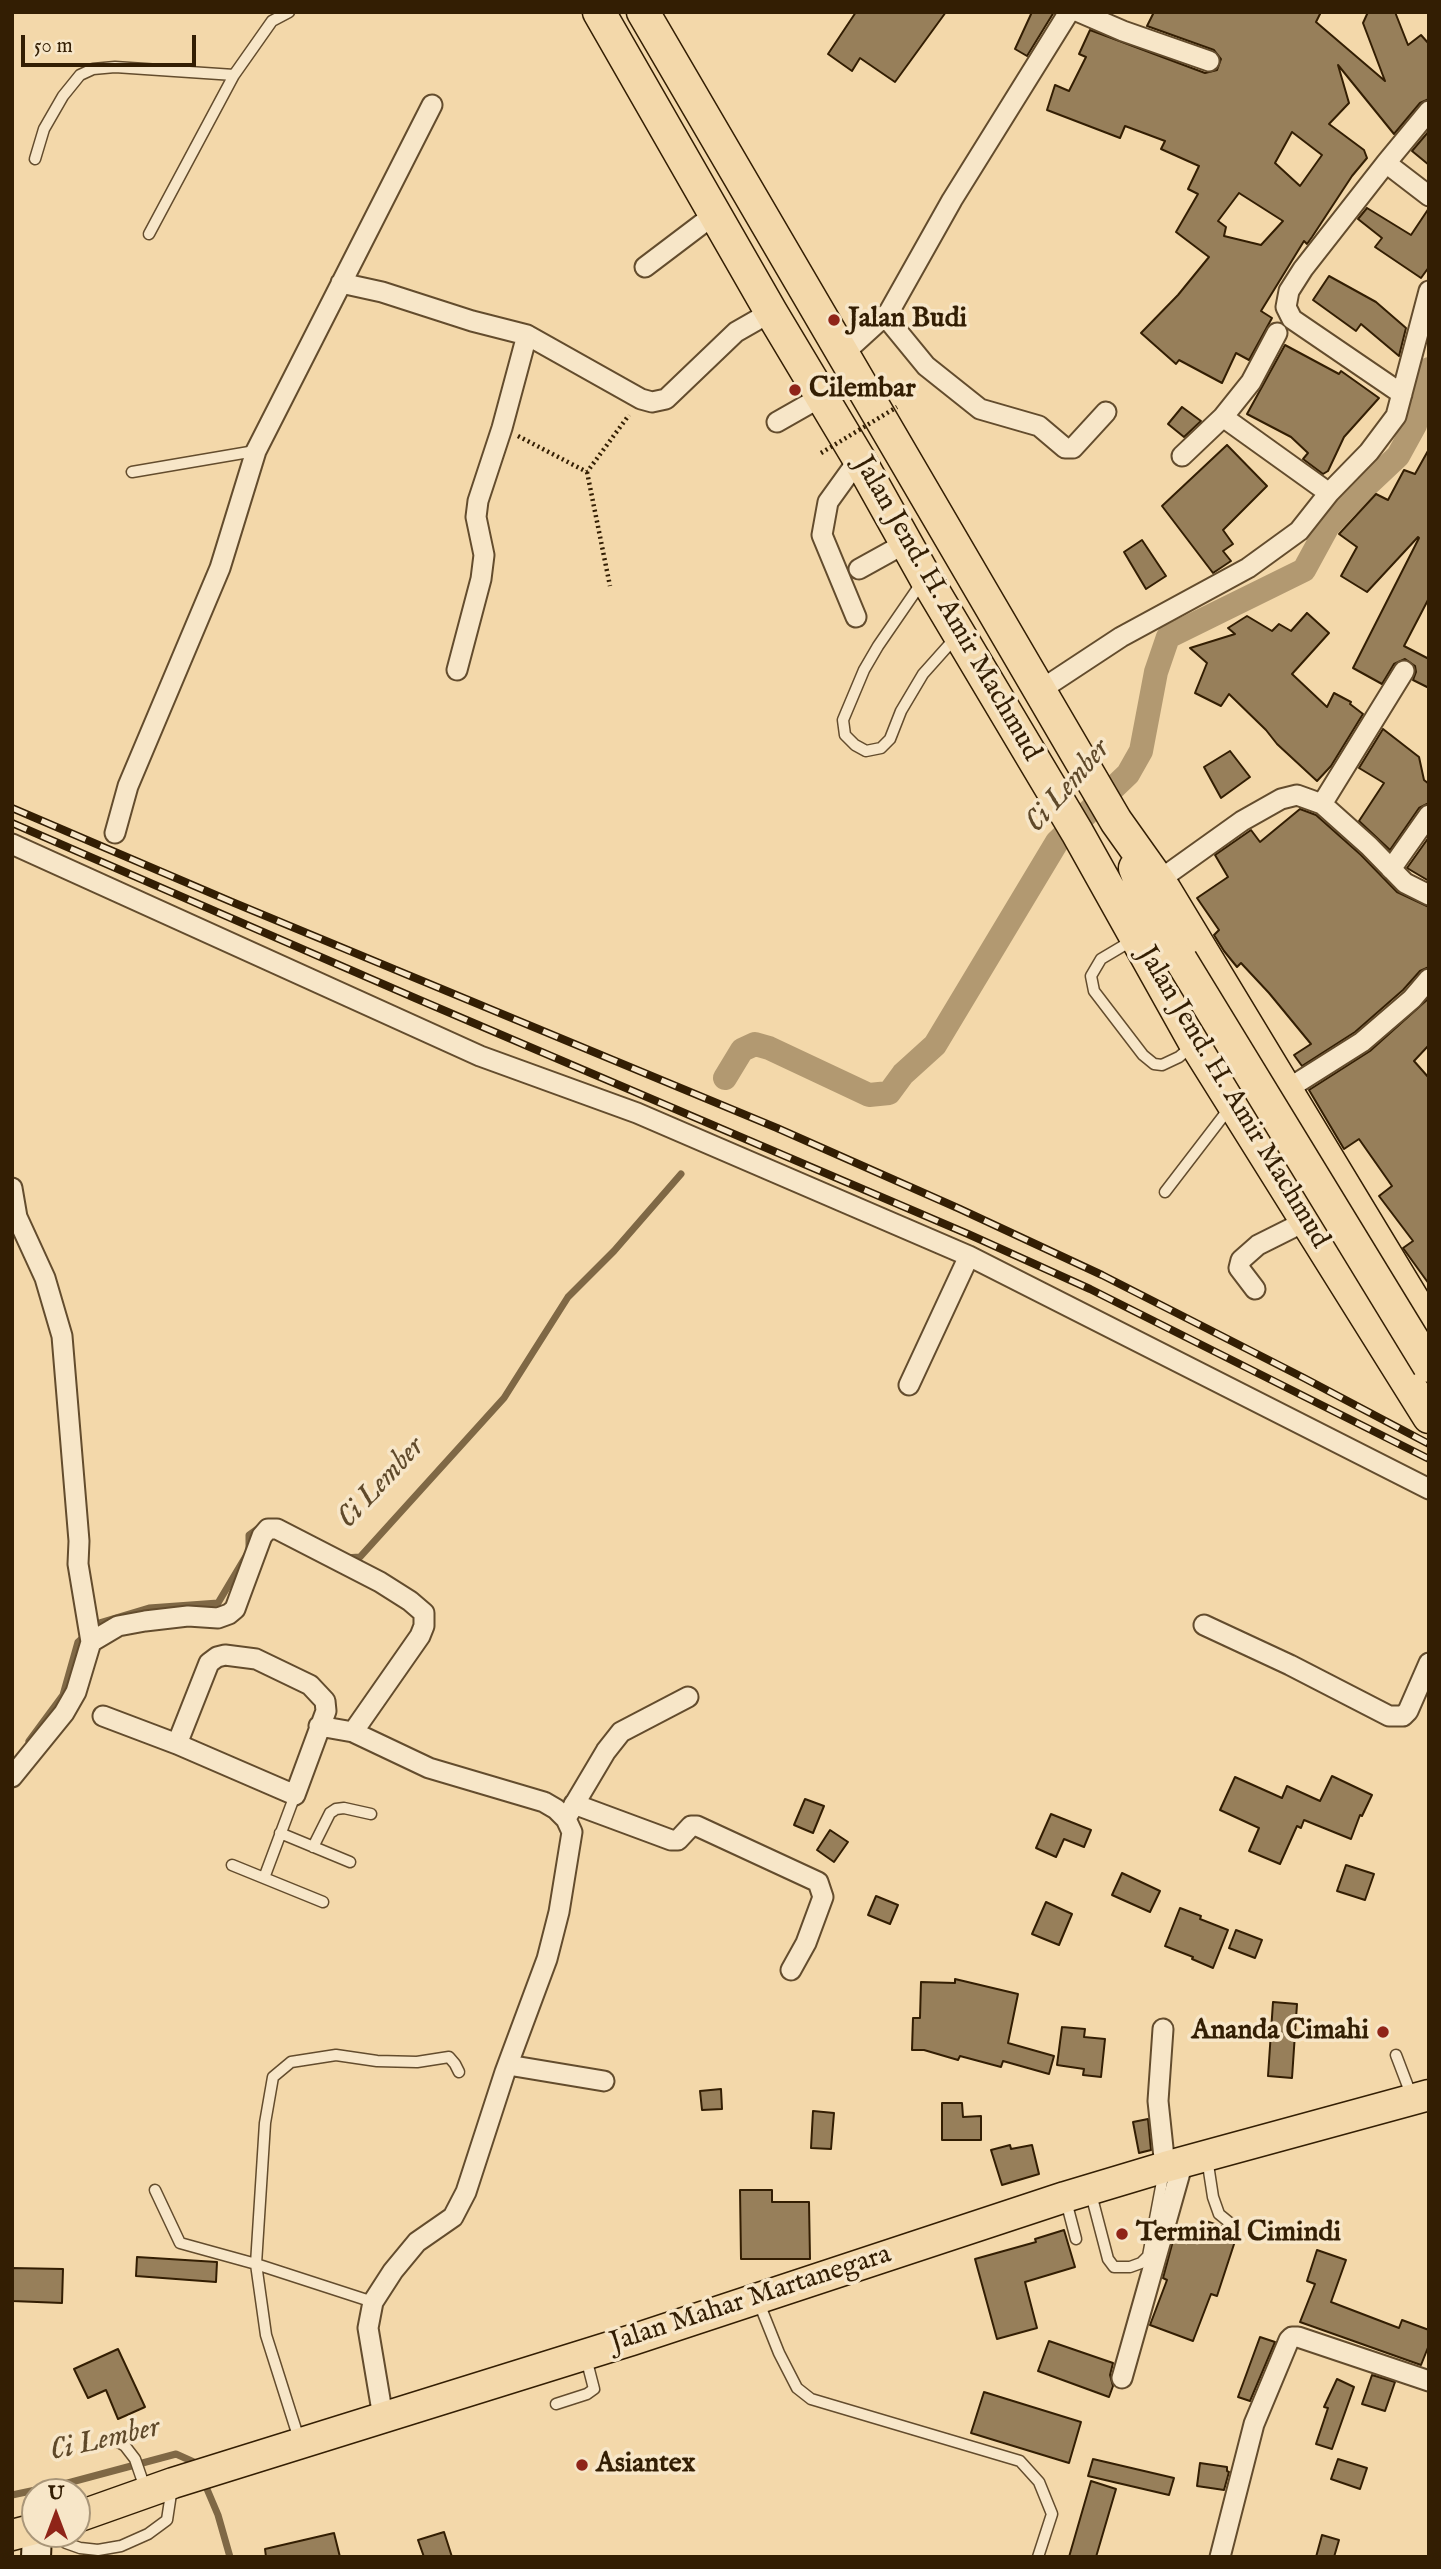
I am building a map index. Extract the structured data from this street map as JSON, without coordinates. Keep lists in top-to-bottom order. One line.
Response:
{"streets":{"highway":["Jalan Jend. H. Amir Machmud"],"main road":["Jalan Mahar Martanegara"]},"water":["Ci Lember"],"places":["Jalan Budi","Cilembar","Ananda Cimahi","Terminal Cimindi","Asiantex"],"scale_bar":"50 m","north":"top"}
